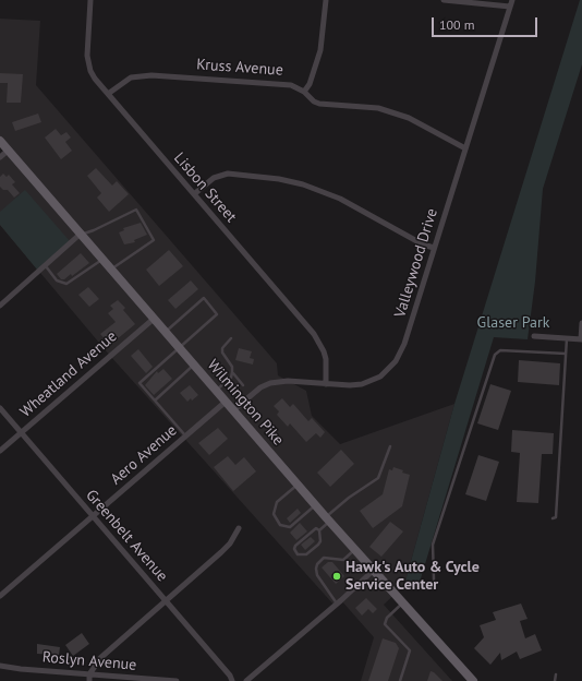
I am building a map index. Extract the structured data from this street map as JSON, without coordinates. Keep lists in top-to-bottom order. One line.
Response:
{"streets":{"main road":["Wilmington Pike"],"street":["Kruss Avenue","Lisbon Street","Valleywood Drive","Wheatland Avenue","Aero Avenue","Greenbelt Avenue","Roslyn Avenue"]},"crossings":[["Kruss Avenue","Lisbon Street"],["Kruss Avenue","Valleywood Drive"],["Lisbon Street","Valleywood Drive"],["Valleywood Drive","Wilmington Pike"],["Wheatland Avenue","Wilmington Pike"],["Wheatland Avenue","Greenbelt Avenue"],["Wilmington Pike","Aero Avenue"],["Aero Avenue","Greenbelt Avenue"]],"parks":["Glaser Park"],"places":["Hawk's Auto & Cycle Service Center"],"scale_bar":"100 m"}
